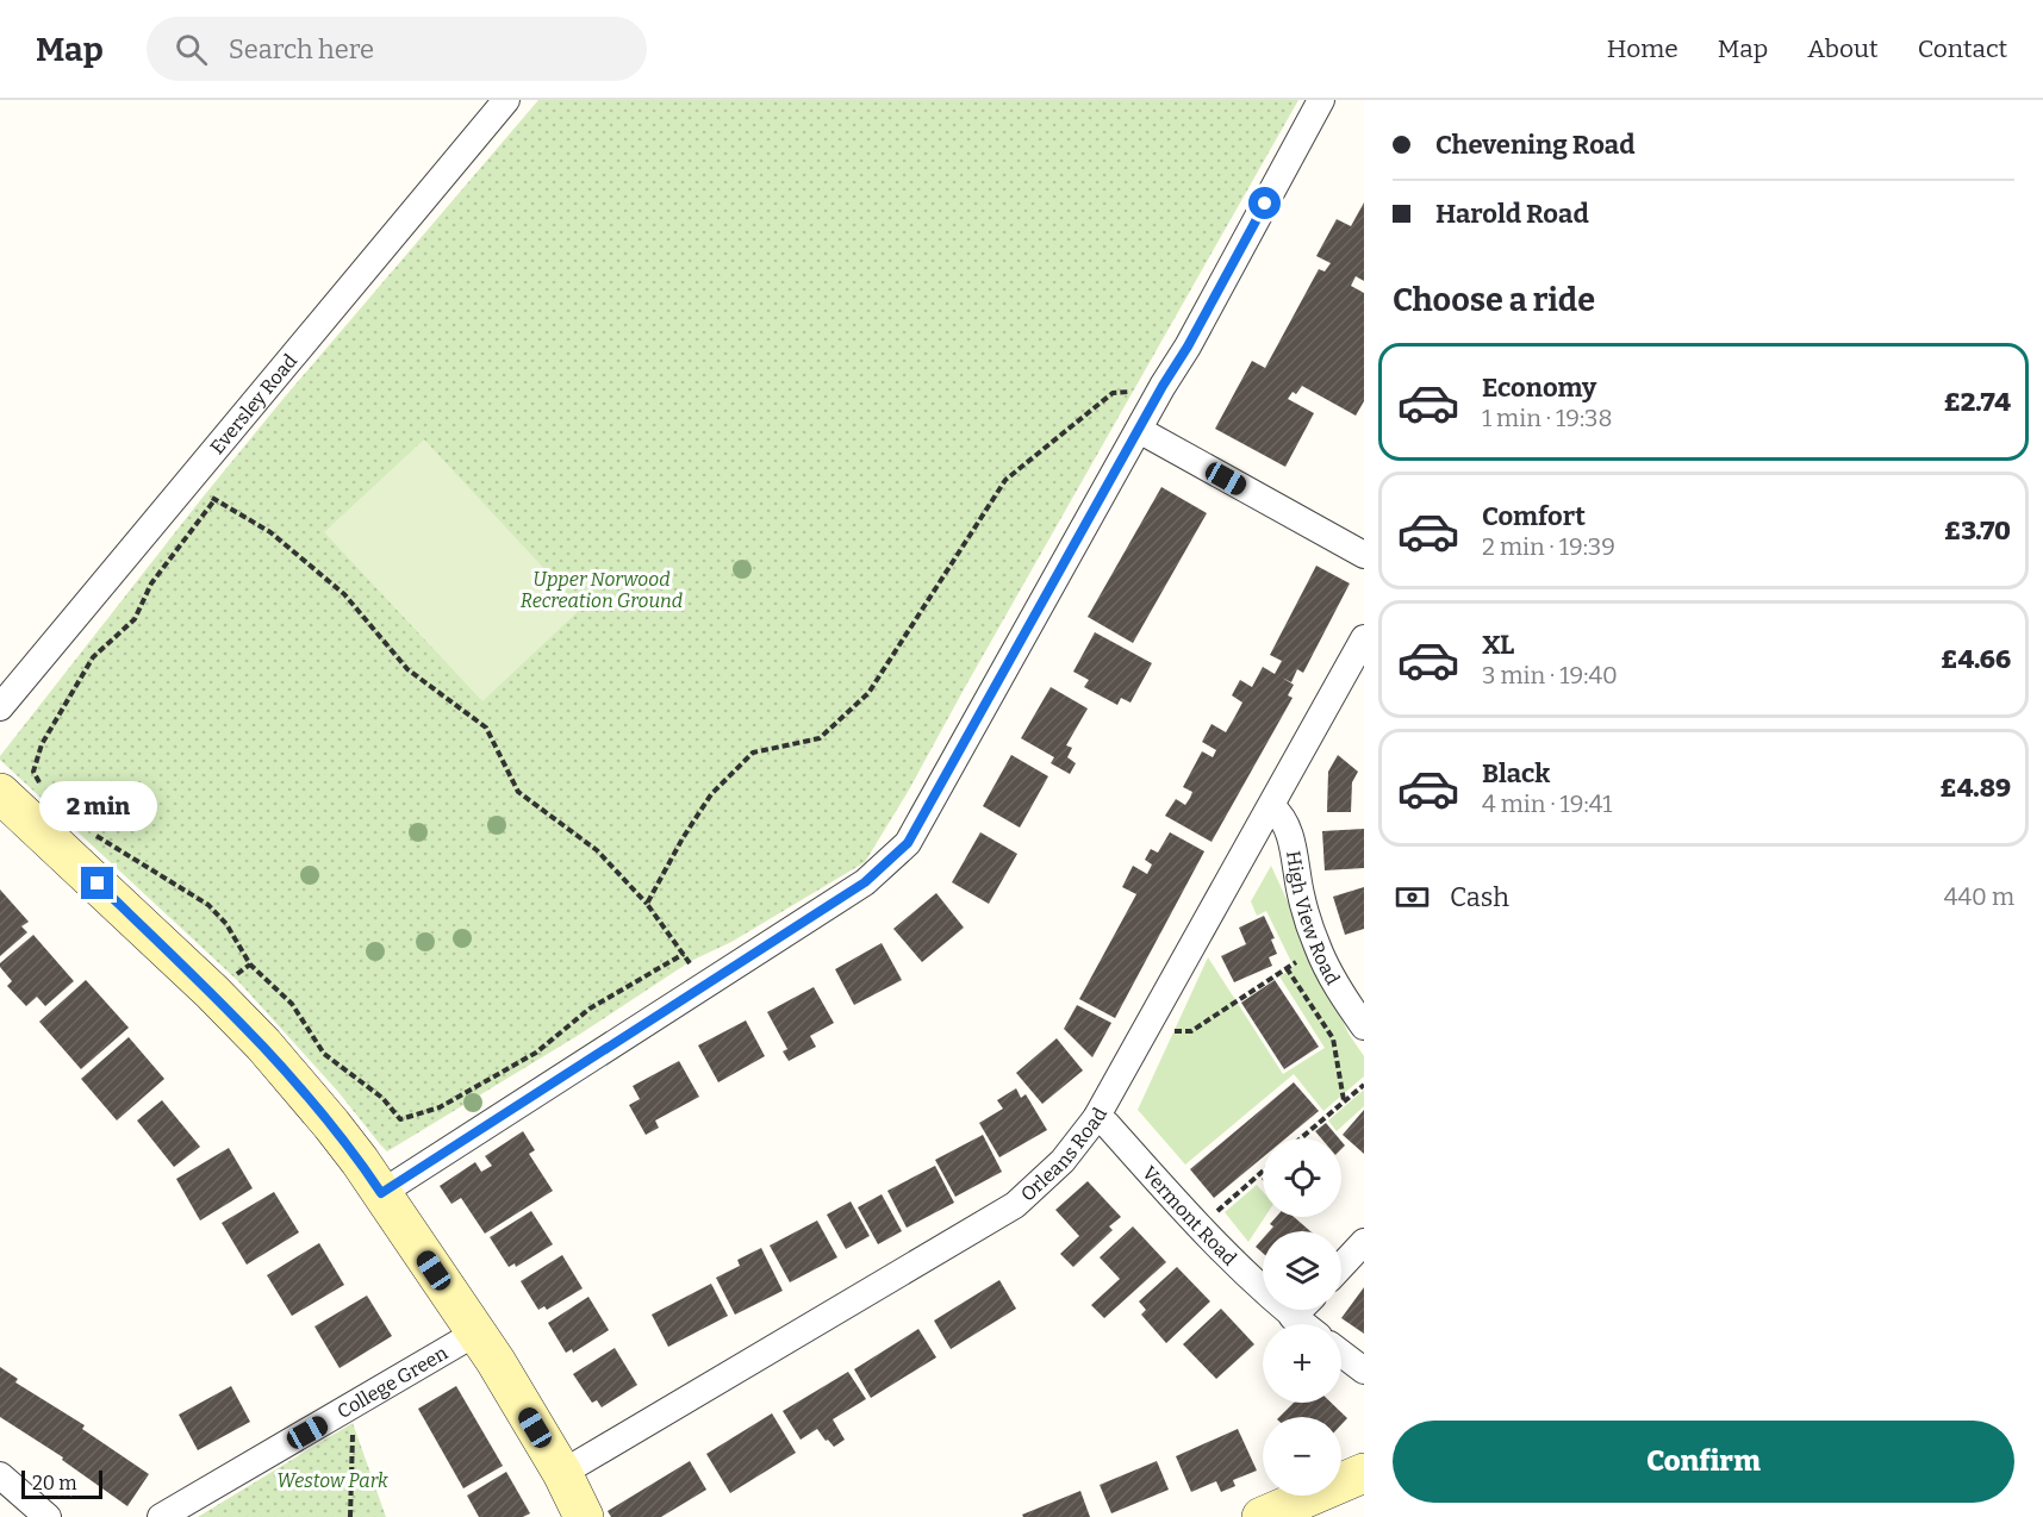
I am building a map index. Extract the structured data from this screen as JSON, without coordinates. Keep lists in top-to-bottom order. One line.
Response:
{"streets":{"street":["Eversley Road","High View Road","Orleans Road","Vermont Road","College Green"]},"crossings":[["High View Road","Orleans Road"],["Orleans Road","Vermont Road"]],"parks":["Upper Norwood Recreation Ground","Westow Park"],"scale_bar":"20 m","page":{"header":"Map","search":"Search here","nav":["Home","Map","About","Contact"],"banner":["Chevening Road","Harold Road"],"heading":"Choose a ride","list":[{"name":"Economy","note":"1 min · 19:38","value":"£2.74"},{"name":"Comfort","note":"2 min · 19:39","value":"£3.70"},{"name":"XL","note":"3 min · 19:40","value":"£4.66"},{"name":"Black","note":"4 min · 19:41","value":"£4.89"}],"bubble":"2 min","pay":["Cash","440 m"],"map_buttons":["+","−"],"buttons":"Confirm","scale":"20 m"}}
